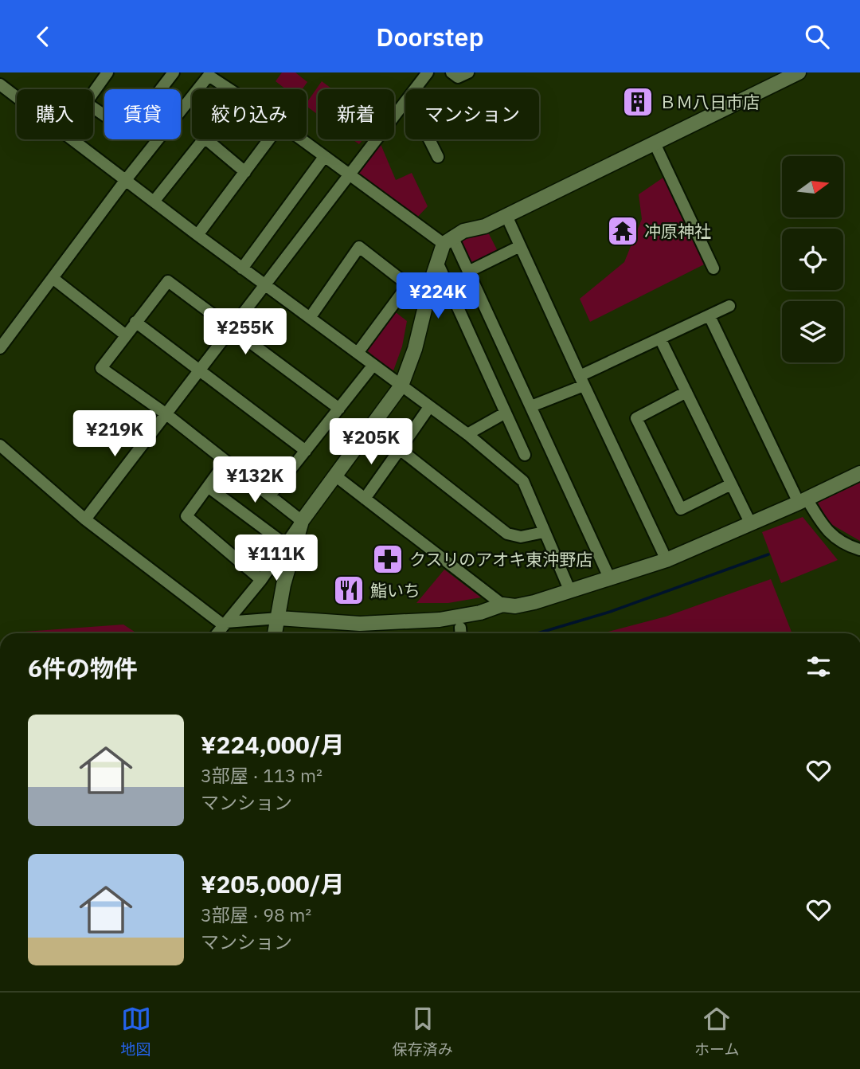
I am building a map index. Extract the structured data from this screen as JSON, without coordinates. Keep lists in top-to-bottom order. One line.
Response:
{"places":{"building":["ＢＭ八日市店"],"temple":["冲原神社"],"pharmacy":["クスリのアオキ東沖野店"],"restaurant":["鮨いち"]},"north":"right","page":{"header":"Doorstep","chip":["購入","賃貸","絞り込み","新着","マンション"],"price":["¥224K","¥255K","¥219K","¥205K","¥132K","¥111K"],"heading":"6件の物件","list":[{"name":"¥224,000/月","note":"3部屋 · 113 m² · マンション"},{"name":"¥205,000/月","note":"3部屋 · 98 m² · マンション"}],"tabs":["地図","保存済み","ホーム"]}}
